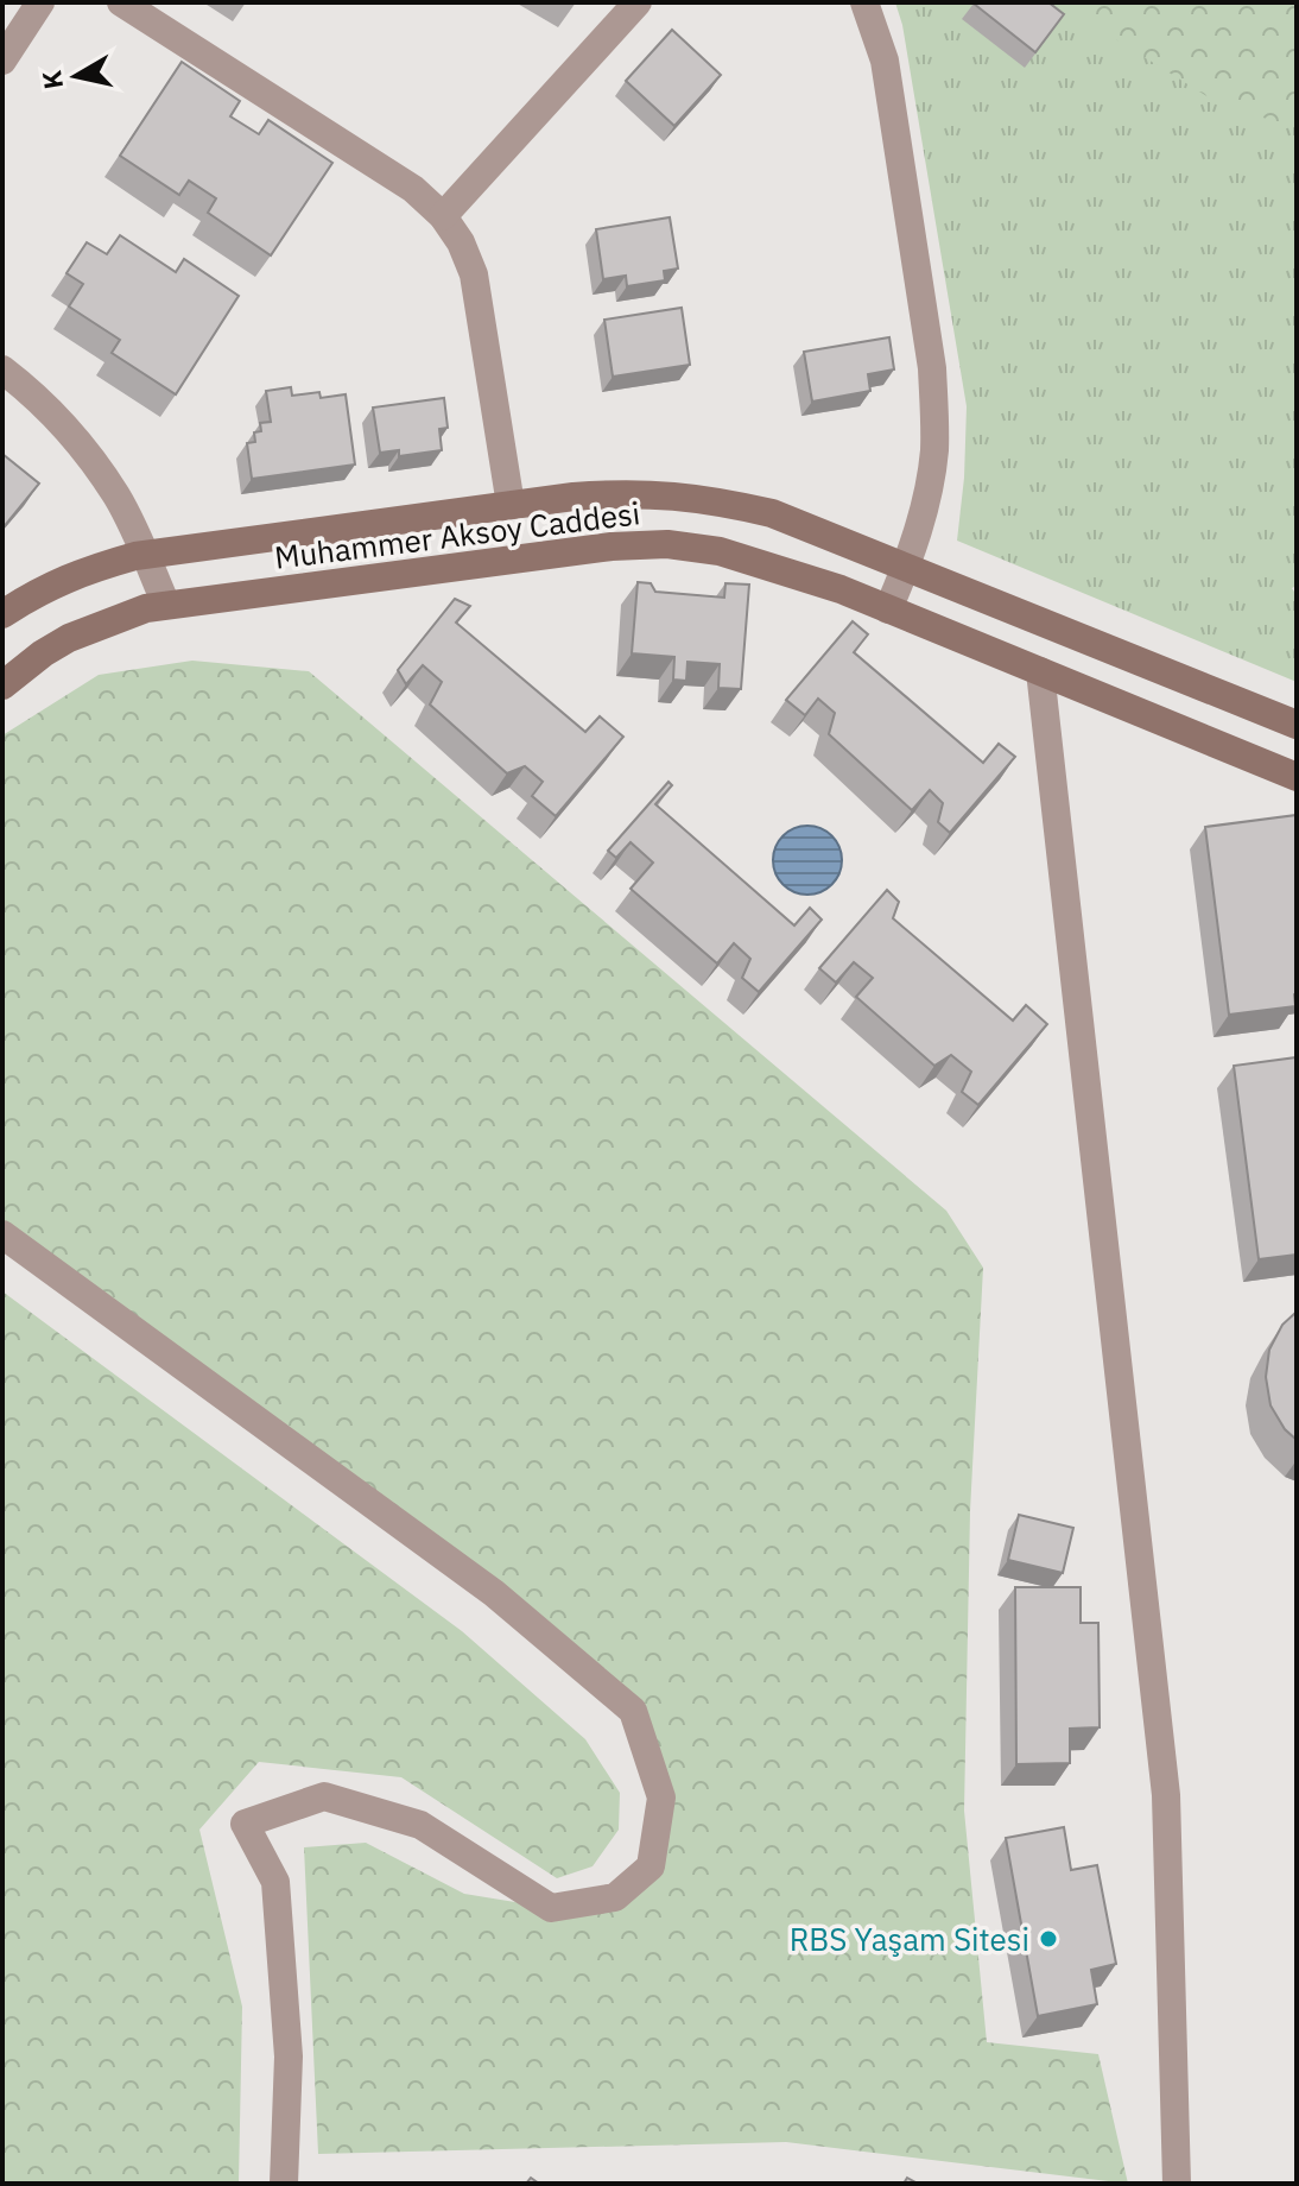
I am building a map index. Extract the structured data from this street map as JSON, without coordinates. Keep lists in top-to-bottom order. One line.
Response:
{"streets":{"main road":["Muhammer Aksoy Caddesi"]},"places":["RBS Yaşam Sitesi"],"north":"left"}
